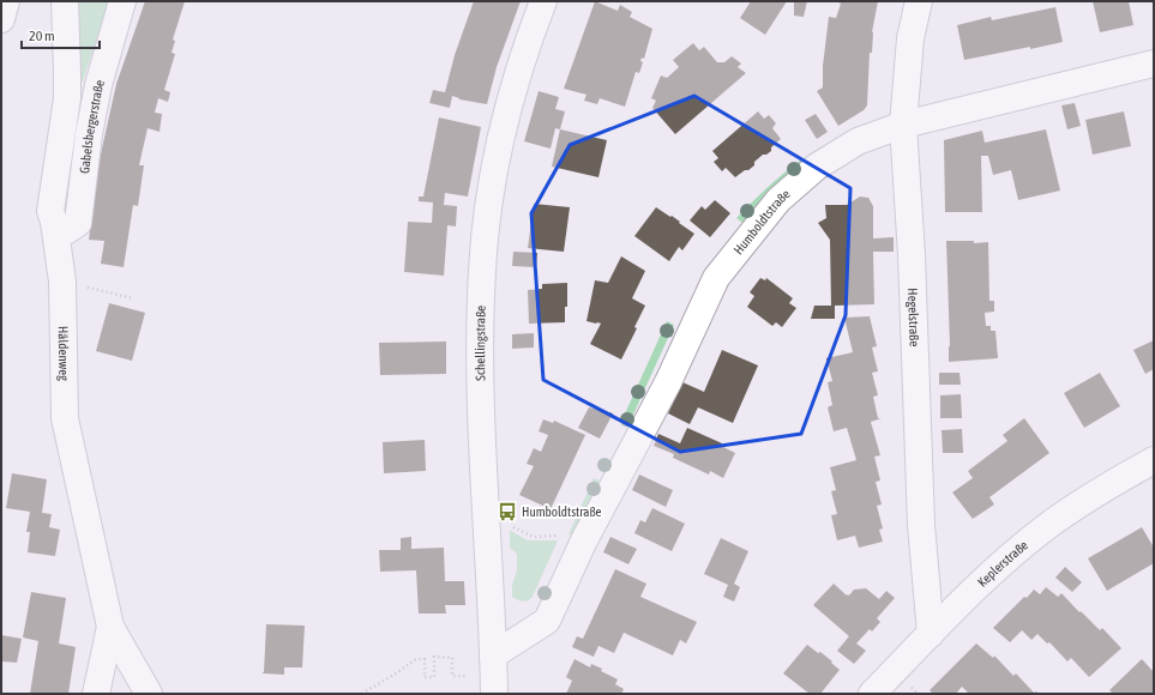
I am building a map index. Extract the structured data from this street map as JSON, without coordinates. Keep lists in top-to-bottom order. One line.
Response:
{"streets":{"street":["Gabelsbergerstraße","Humboldtstraße","Hegelstraße","Schellingstraße","Häldenweg","Keplerstraße"]},"crossings":[["Gabelsbergerstraße","Häldenweg"],["Humboldtstraße","Hegelstraße"],["Humboldtstraße","Schellingstraße"],["Hegelstraße","Keplerstraße"]],"places":{"bus stop":["Humboldtstraße"]},"scale_bar":"20 m"}
